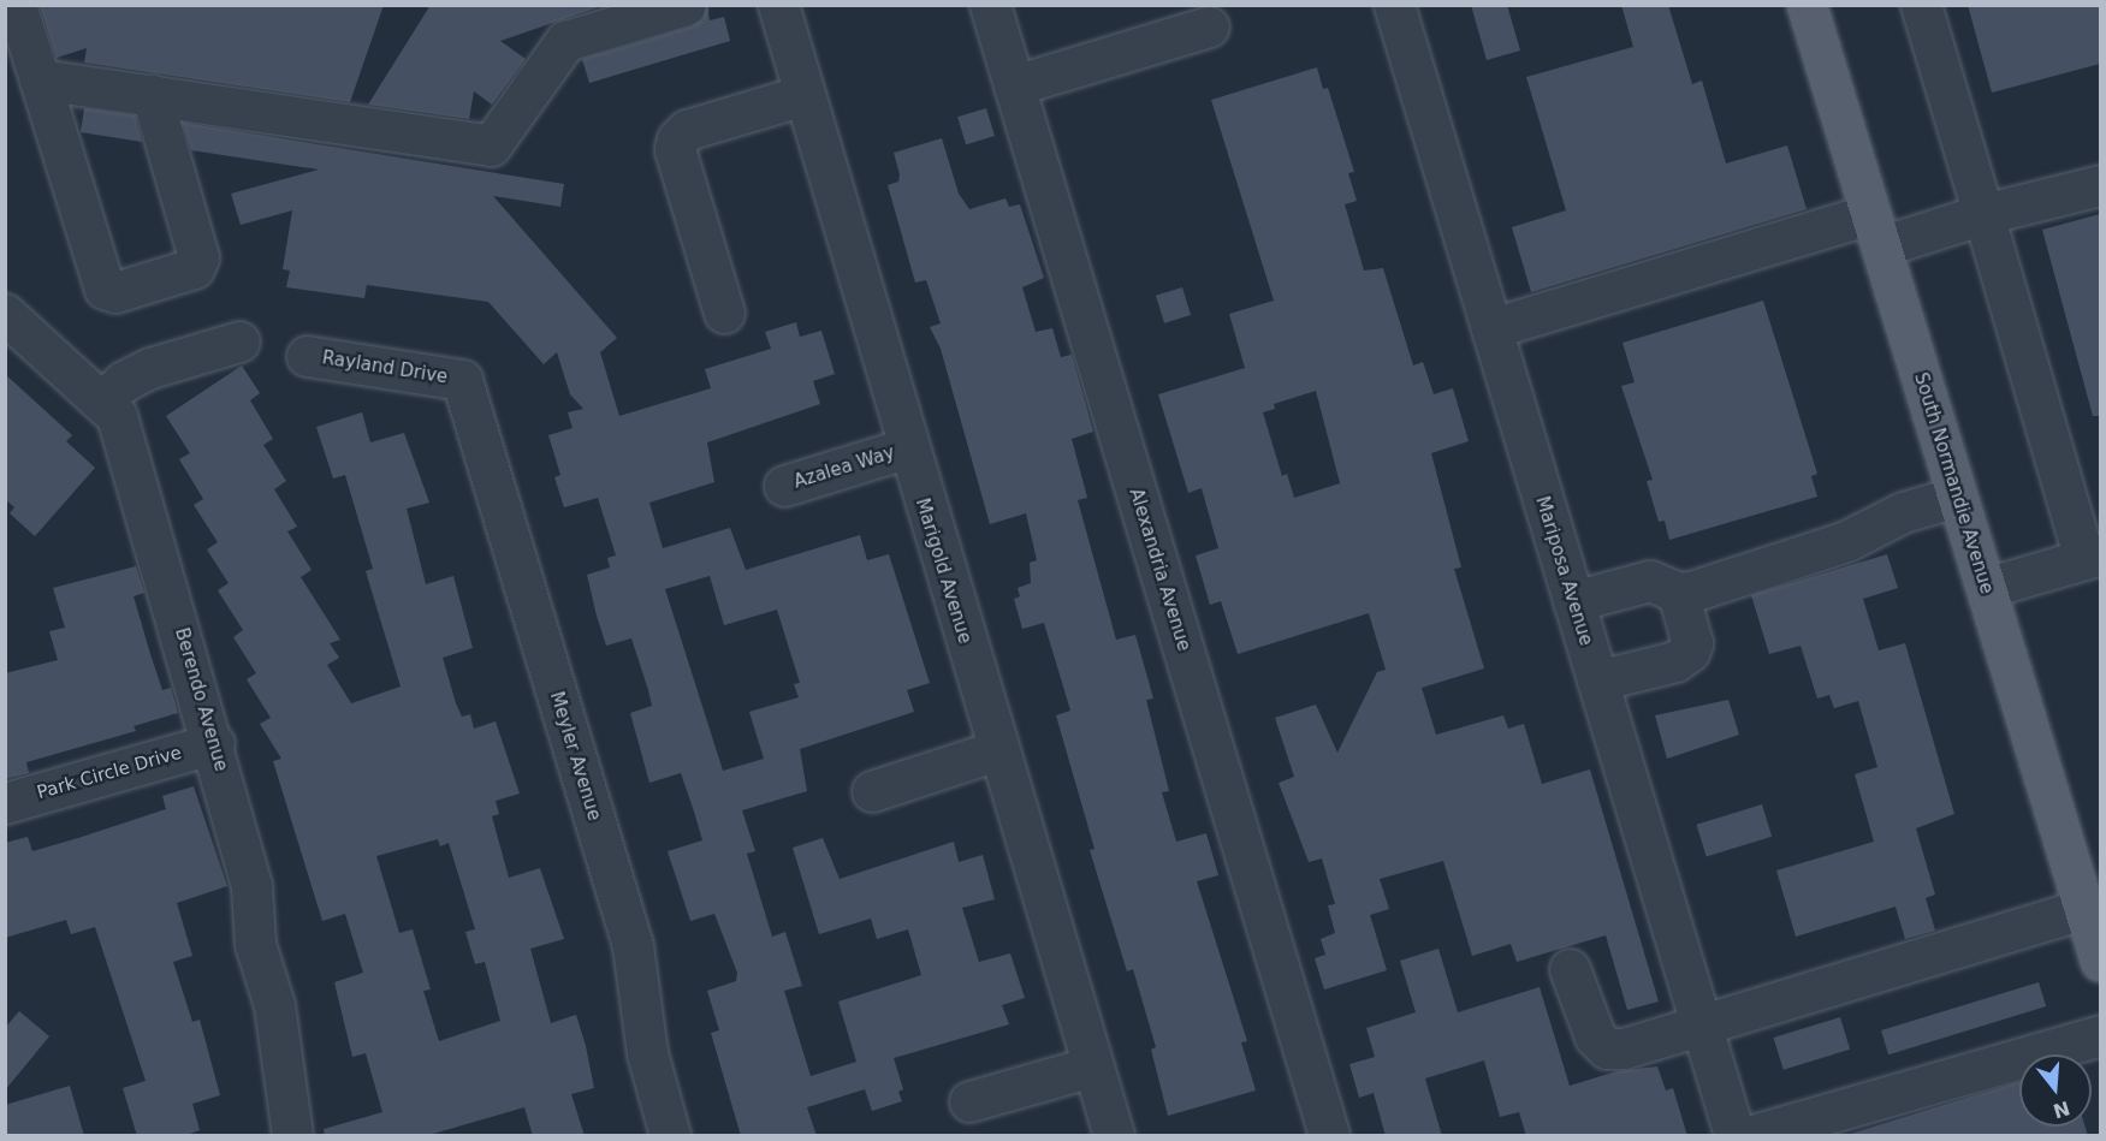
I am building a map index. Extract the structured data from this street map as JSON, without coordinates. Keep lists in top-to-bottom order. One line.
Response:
{"streets":{"main road":["South Normandie Avenue"],"street":["Rayland Drive","Azalea Way","Alexandria Avenue","Marigold Avenue","Mariposa Avenue","Berendo Avenue","Meyler Avenue","Park Circle Drive"]},"crossings":[["Rayland Drive","Meyler Avenue"],["Azalea Way","Marigold Avenue"],["Berendo Avenue","Park Circle Drive"]],"north":"bottom"}
